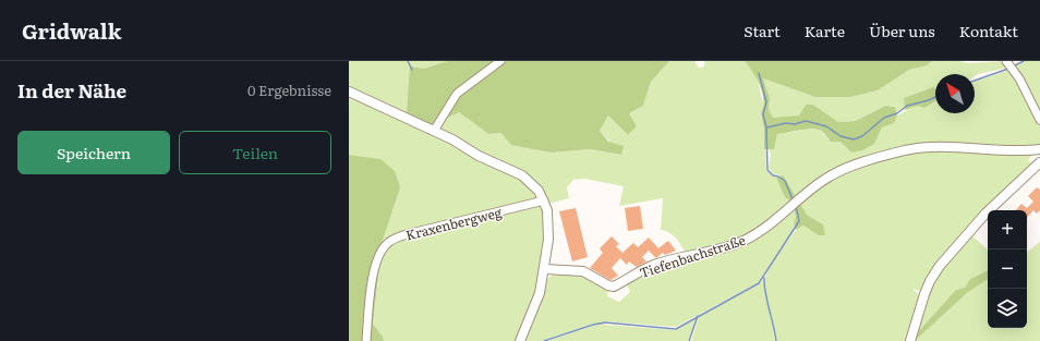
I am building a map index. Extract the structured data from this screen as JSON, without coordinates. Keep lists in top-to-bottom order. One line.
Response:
{"streets":{"street":["Kraxenbergweg","Tiefenbachstraße"]},"north":"top left","page":{"header":"Gridwalk","nav":["Start","Karte","Über uns","Kontakt"],"heading":["In der Nähe","0 Ergebnisse"],"buttons":["Speichern","Teilen"],"map_buttons":["+","−"]}}
